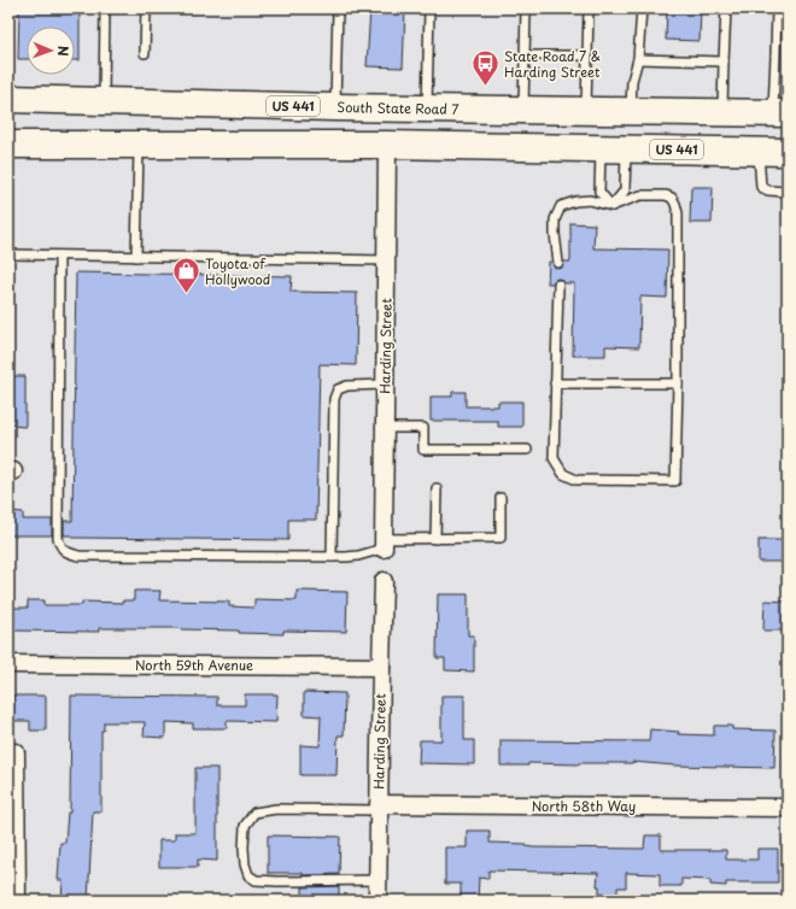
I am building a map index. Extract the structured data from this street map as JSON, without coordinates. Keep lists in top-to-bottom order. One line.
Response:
{"streets":{"main road":["US 441","South State Road 7"],"street":["Harding Street","North 59th Avenue","North 58th Way"]},"crossings":[["US 441","Harding Street"],["Harding Street","North 59th Avenue"],["Harding Street","North 58th Way"]],"places":{"bus stop":["State Road 7 & Harding Street"],"shop":["Toyota of Hollywood"]},"north":"right"}
